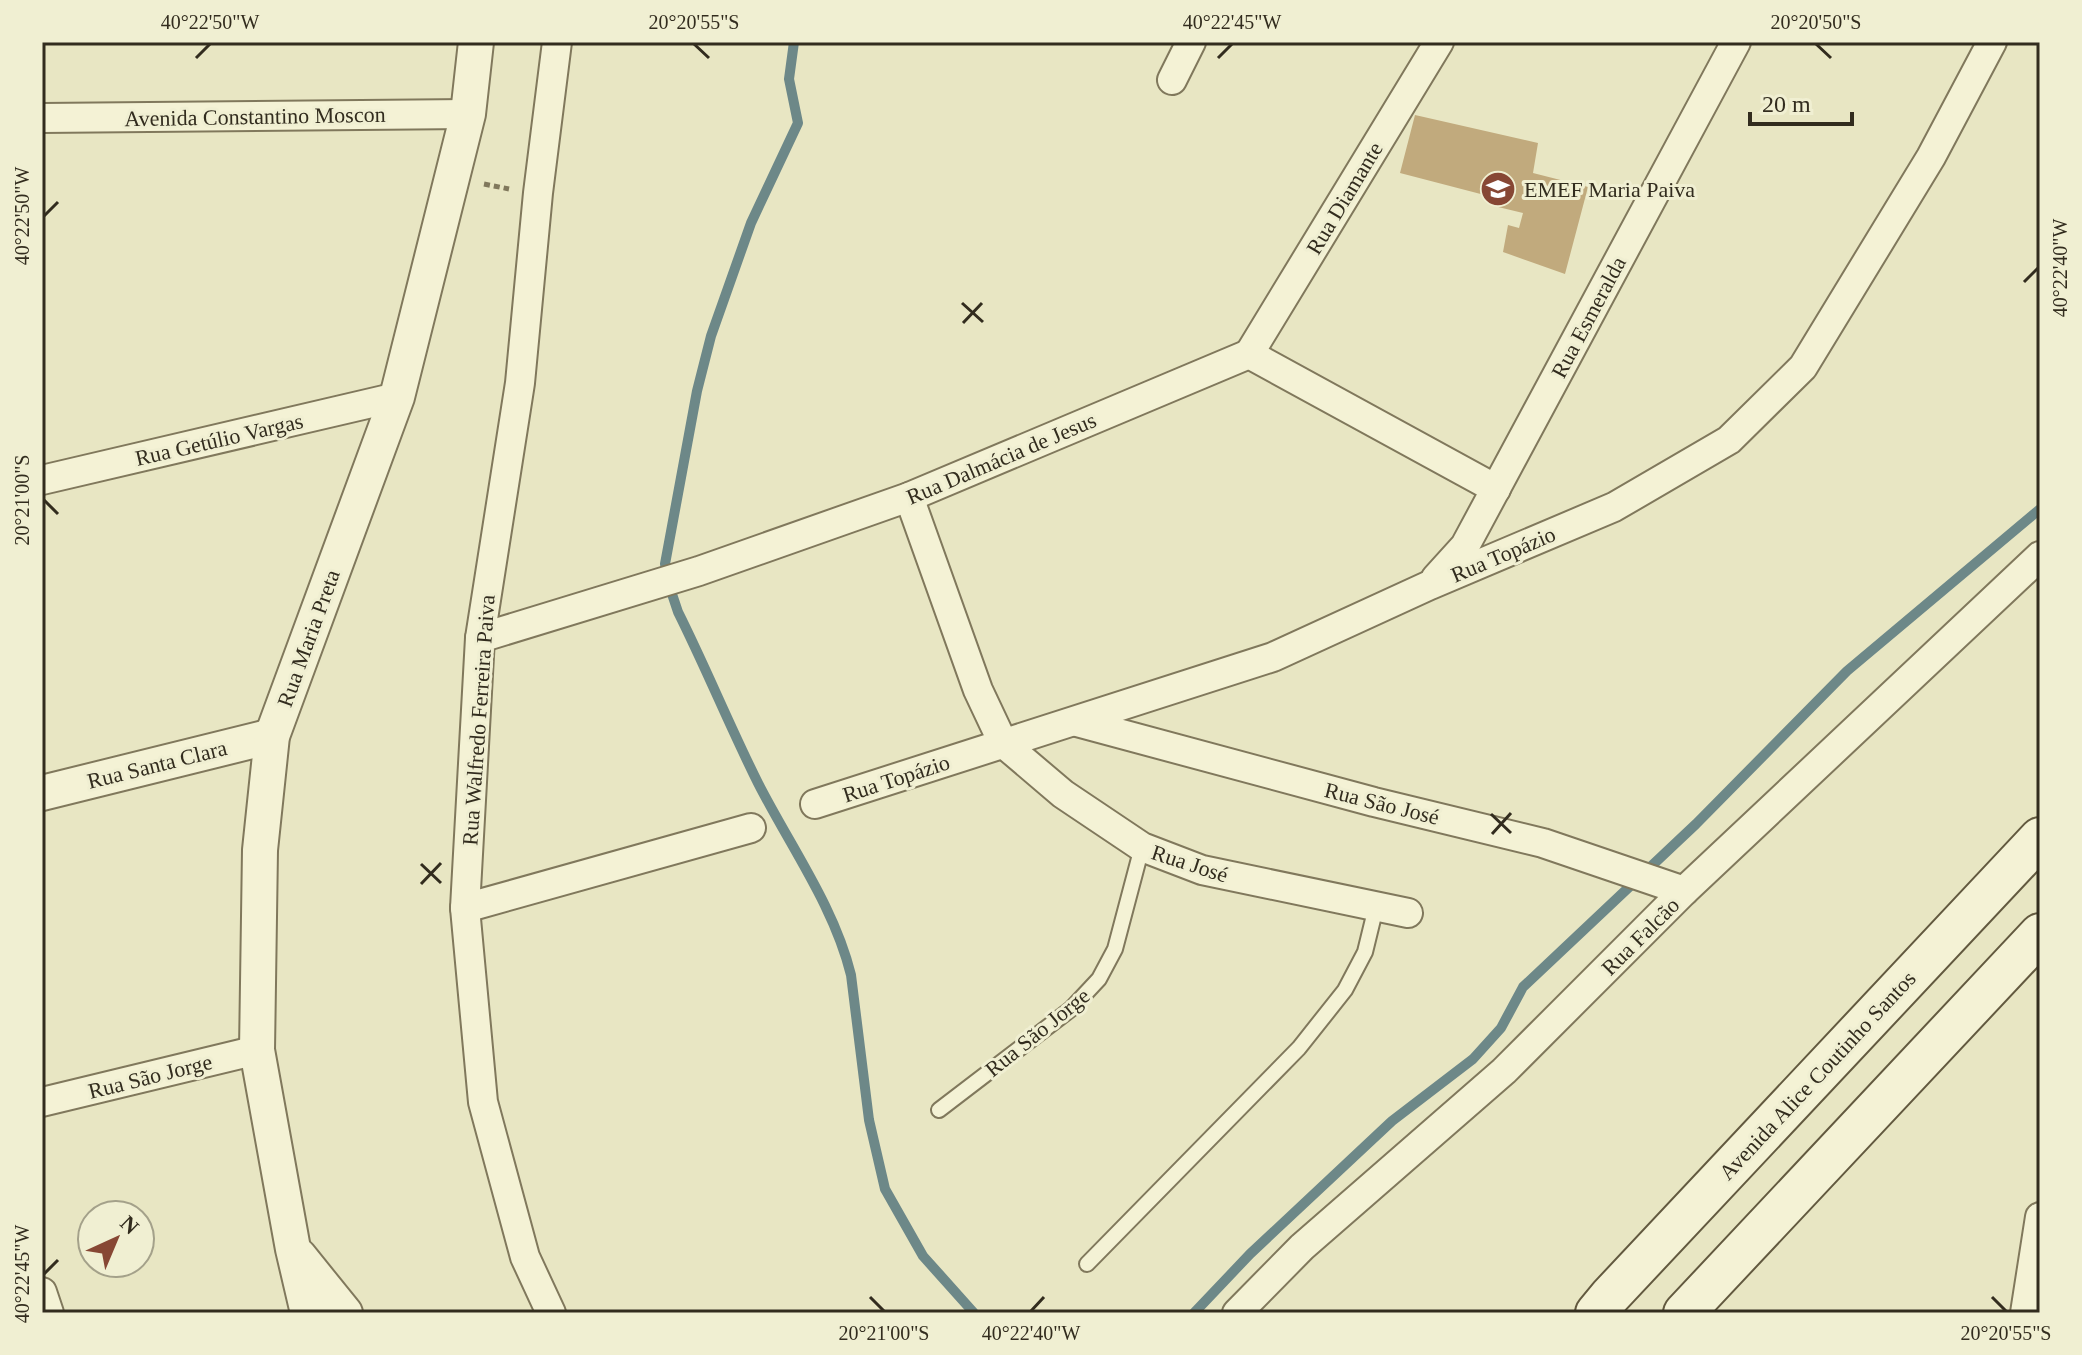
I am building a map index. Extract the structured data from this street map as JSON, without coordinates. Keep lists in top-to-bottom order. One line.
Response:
{"streets":{"main road":["Avenida Alice Coutinho Santos"],"street":["Avenida Constantino Moscon","Rua Diamante","Rua Esmeralda","Rua Getúlio Vargas","Rua Dalmácia de Jesus","Rua Topázio","Rua Maria Preta","Rua Walfredo Ferreira Paiva","Rua Santa Clara","Rua São José","Rua José","Rua Falcão","Rua São Jorge"]},"crossings":[["Avenida Constantino Moscon","Rua Maria Preta"],["Rua Diamante","Rua Dalmácia de Jesus"],["Rua Esmeralda","Rua Topázio"],["Rua Getúlio Vargas","Rua Maria Preta"],["Rua Dalmácia de Jesus","Rua Walfredo Ferreira Paiva"],["Rua Topázio","Rua São José"],["Rua Topázio","Rua José"],["Rua Maria Preta","Rua Santa Clara"],["Rua Maria Preta","Rua São Jorge"],["Rua São José","Rua Falcão"],["Rua José","Rua São Jorge"]],"places":{"school or university":["EMEF Maria Paiva"]},"scale_bar":"20 m","north":"top right","coordinates":["40°22'50\"W","20°20'55\"S","40°22'45\"W","20°20'50\"S","40°22'40\"W","20°21'00\"S"]}
